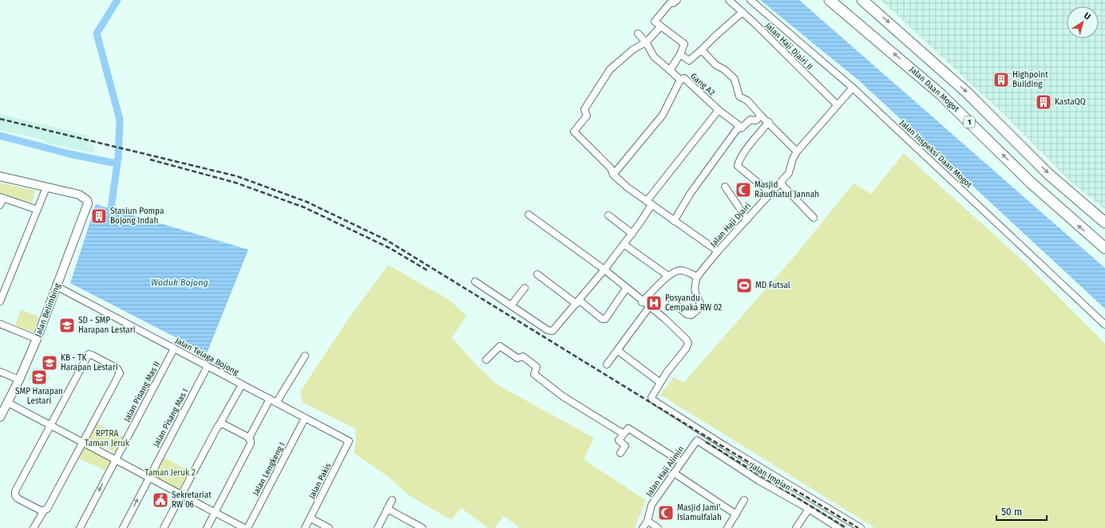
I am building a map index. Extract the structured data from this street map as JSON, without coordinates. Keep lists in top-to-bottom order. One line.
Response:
{"streets":{"highway":["Jalan Daan Mogot","1"],"street":["Jalan Haji Djairi II","Gang A2","Jalan Inspeksi Daan Mogot","Jalan Haji Djairi","Jalan Belimbing","Jalan Telaga Bojong","Jalan Pisang Mas II","Jalan Pisang Mas I","Jalan Lengkeng I","Jalan Haji Alimin","Jalan Impian","Jalan Pakis"]},"crossings":[["Jalan Haji Djairi II","Jalan Haji Djairi"],["Jalan Inspeksi Daan Mogot","Jalan Haji Djairi"],["Jalan Belimbing","Jalan Telaga Bojong"],["Jalan Telaga Bojong","Jalan Pisang Mas II"],["Jalan Telaga Bojong","Jalan Pisang Mas I"],["Jalan Telaga Bojong","Jalan Lengkeng I"],["Jalan Telaga Bojong","Jalan Pakis"],["Jalan Haji Alimin","Jalan Impian"]],"water":["Waduk Bojong"],"parks":["RPTRA Taman Jeruk","Taman Jeruk 2"],"places":{"building":["Highpoint Building","KastaQQ","Stasiun Pompa Bojong Indah"],"mosque":["Masjid Raudhatul Jannah","Masjid Jami' Islamulfalah"],"sports":["MD Futsal"],"hospital":["Posyandu Cempaka RW 02"],"school or university":["SD - SMP Harapan Lestari","KB - TK Harapan Lestari","SMP Harapan Lestari"],"public building":["Sekretariat RW 06"]},"scale_bar":"50 m","north":"top right"}
